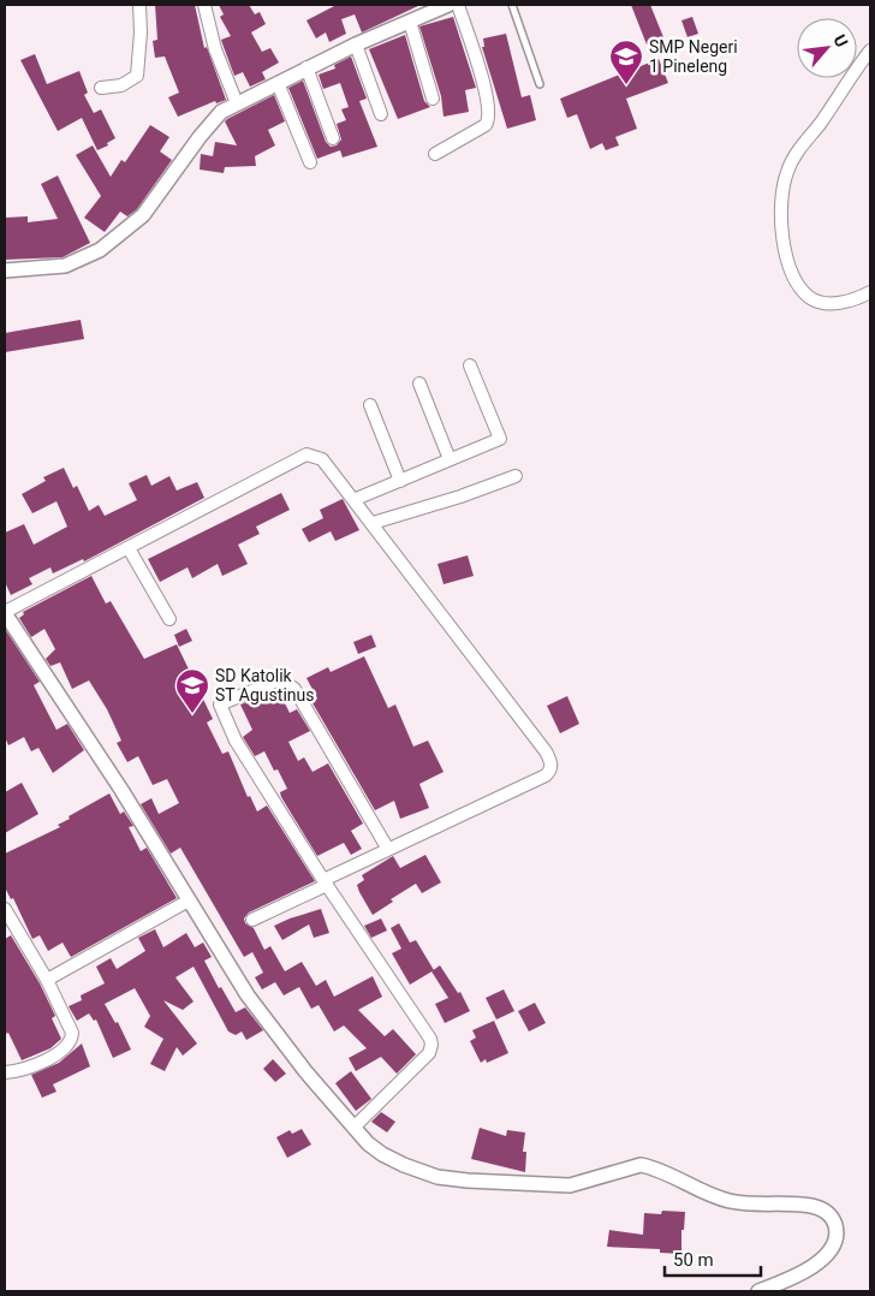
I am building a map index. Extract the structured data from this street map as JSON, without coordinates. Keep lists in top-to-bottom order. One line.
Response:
{"places":{"school or university":["SMP Negeri 1 Pineleng","SD Katolik ST Agustinus"]},"scale_bar":"50 m","north":"top right"}
